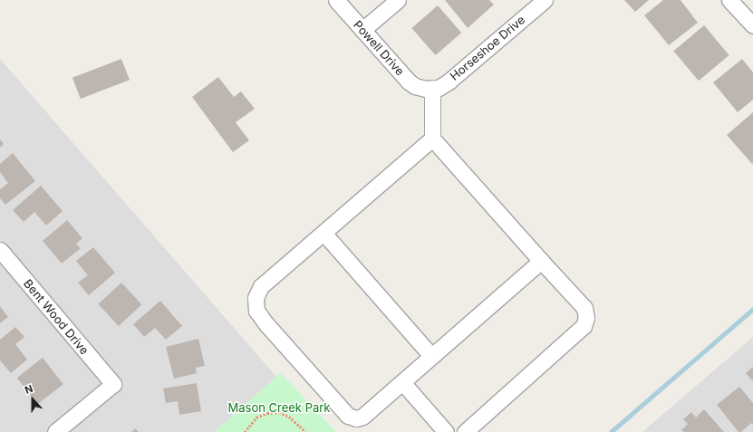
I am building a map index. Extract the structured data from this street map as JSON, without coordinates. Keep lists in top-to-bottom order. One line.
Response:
{"streets":{"street":["Powell Drive","Horseshoe Drive","Bent Wood Drive"]},"crossings":[["Powell Drive","Horseshoe Drive"]],"parks":["Mason Creek Park"],"north":"top"}
